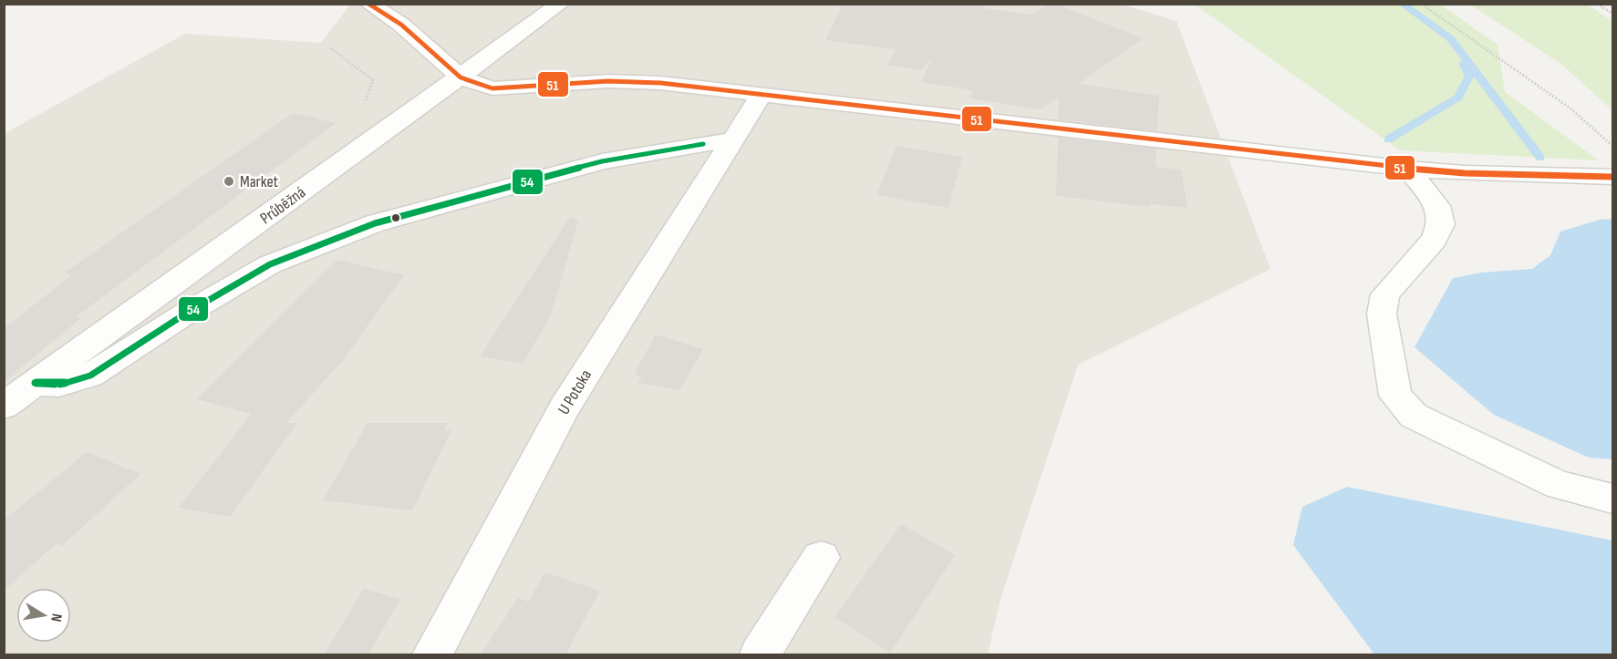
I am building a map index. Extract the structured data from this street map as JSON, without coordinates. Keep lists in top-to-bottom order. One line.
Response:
{"streets":{"street":["Průběžná","U Potoka"]},"places":["Market"],"lines":["transit line 51","transit line 54"],"north":"right"}
